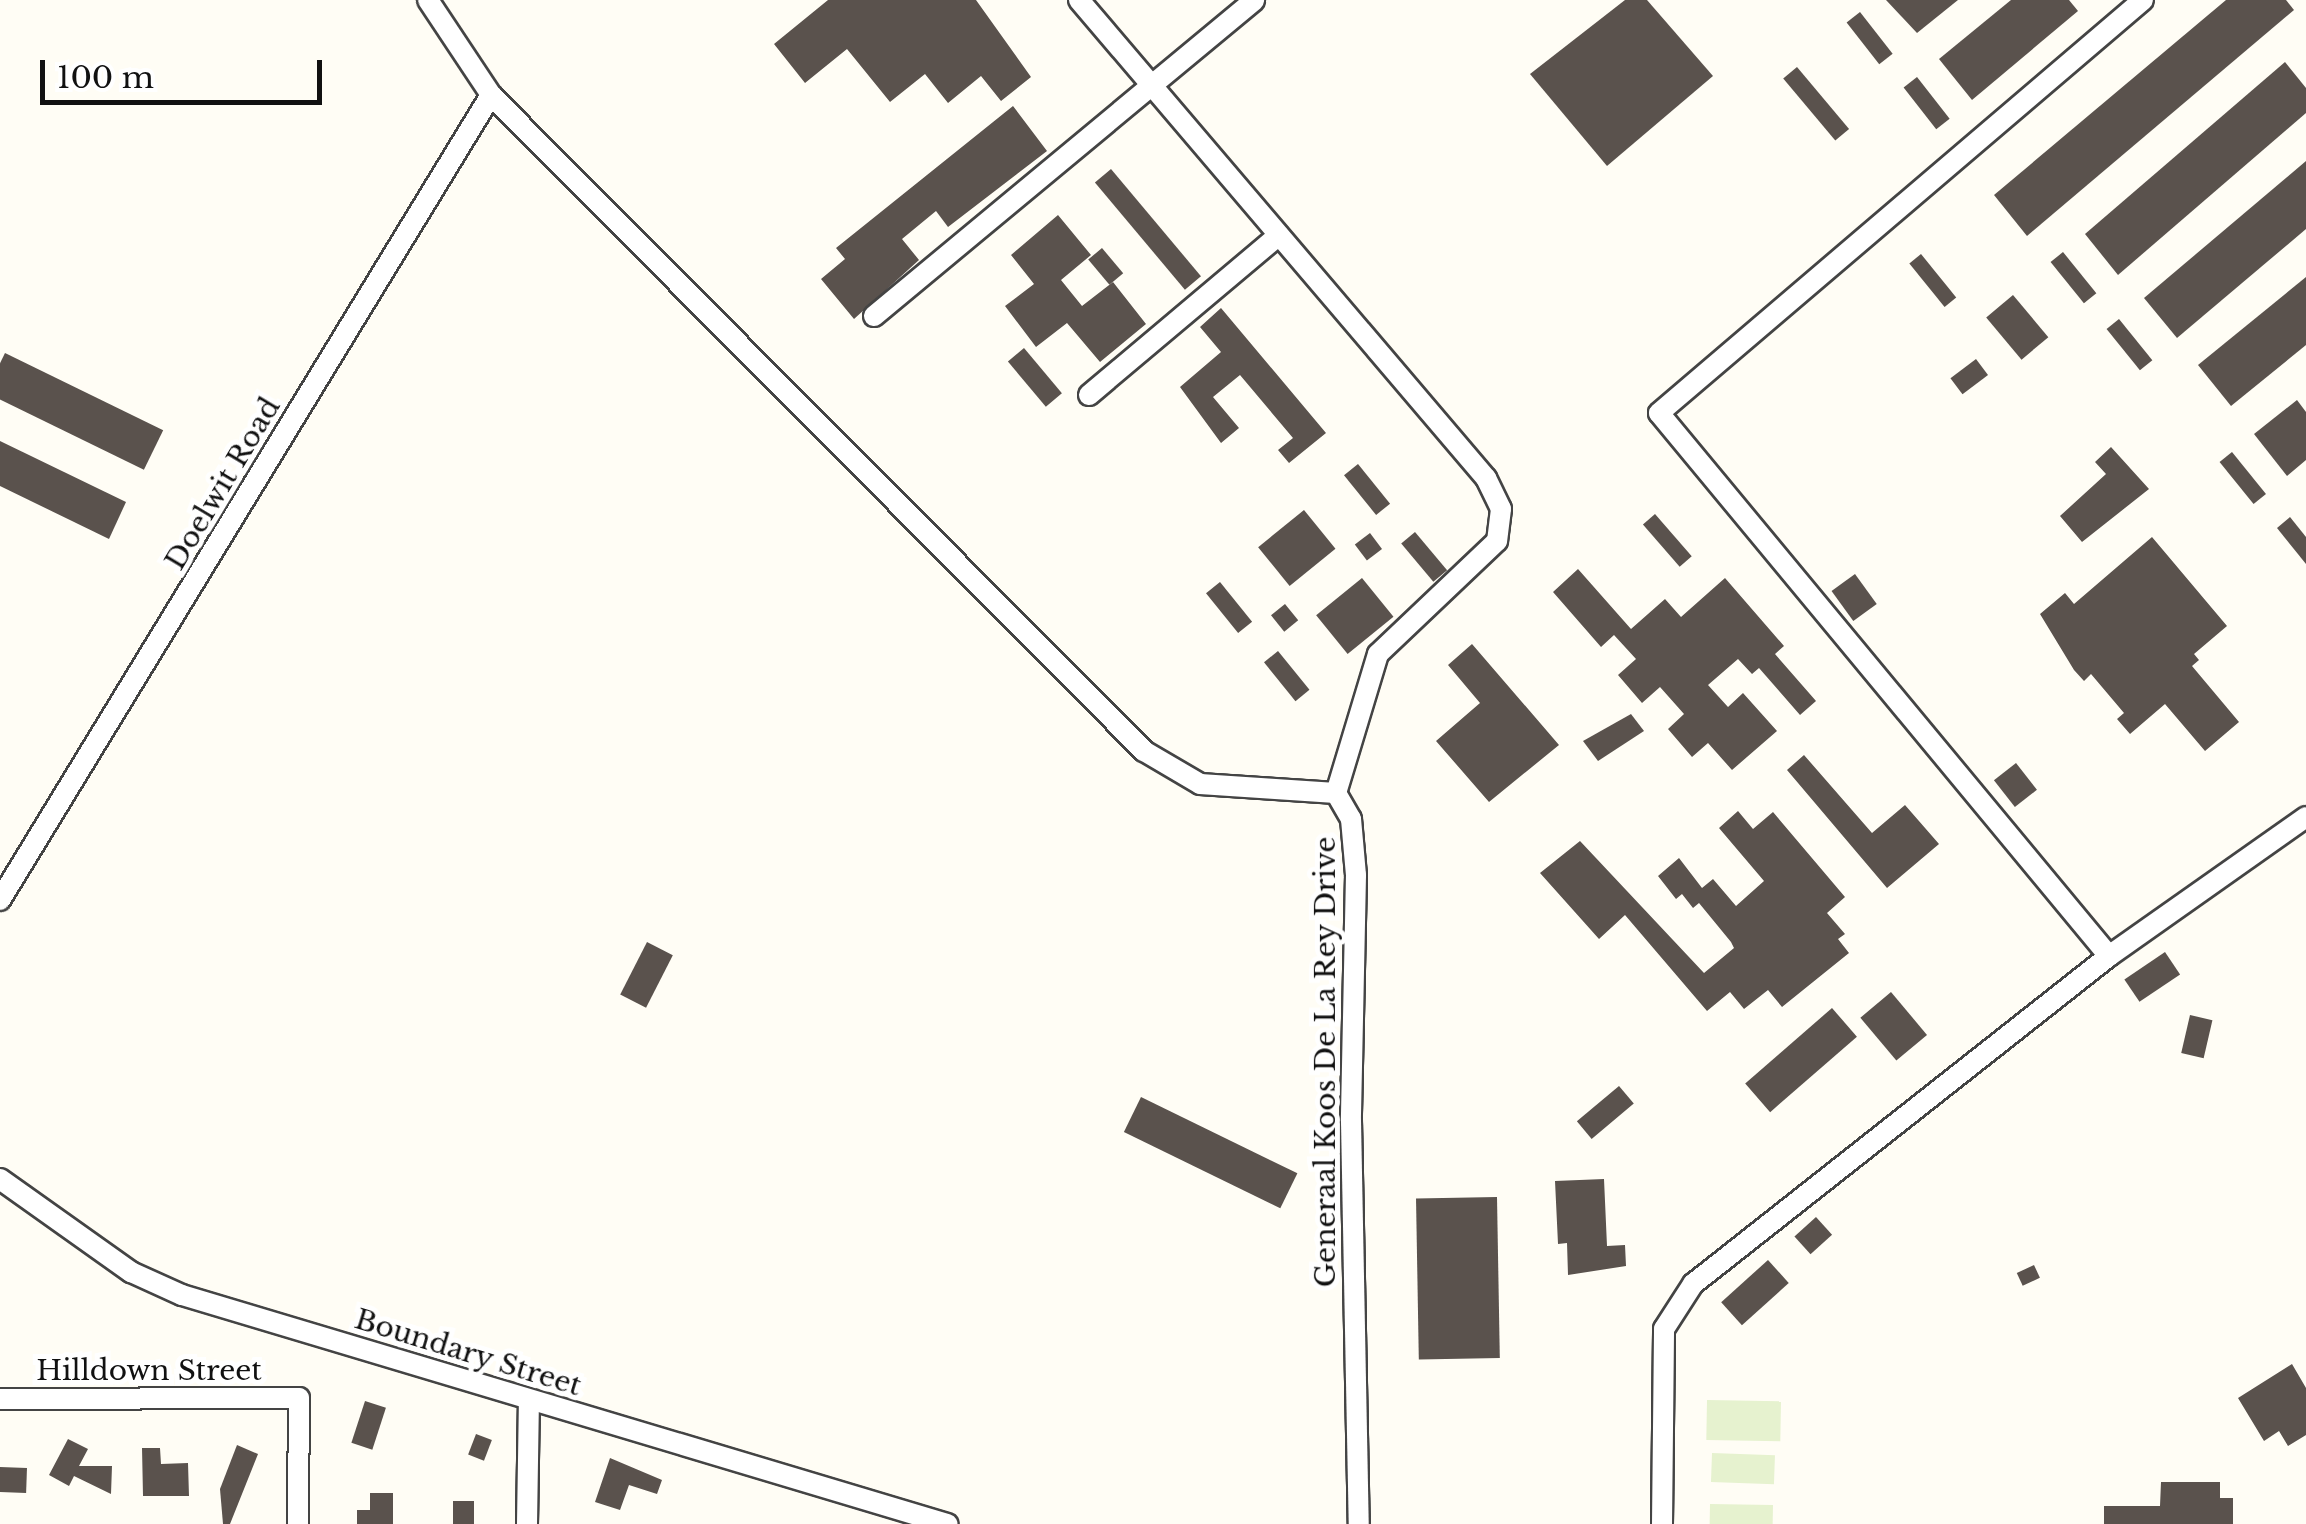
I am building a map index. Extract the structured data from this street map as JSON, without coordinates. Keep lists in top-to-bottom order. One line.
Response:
{"streets":{"street":["Doelwit Road","Generaal Koos De La Rey Drive","Boundary Street","Hilldown Street"]},"scale_bar":"100 m"}
